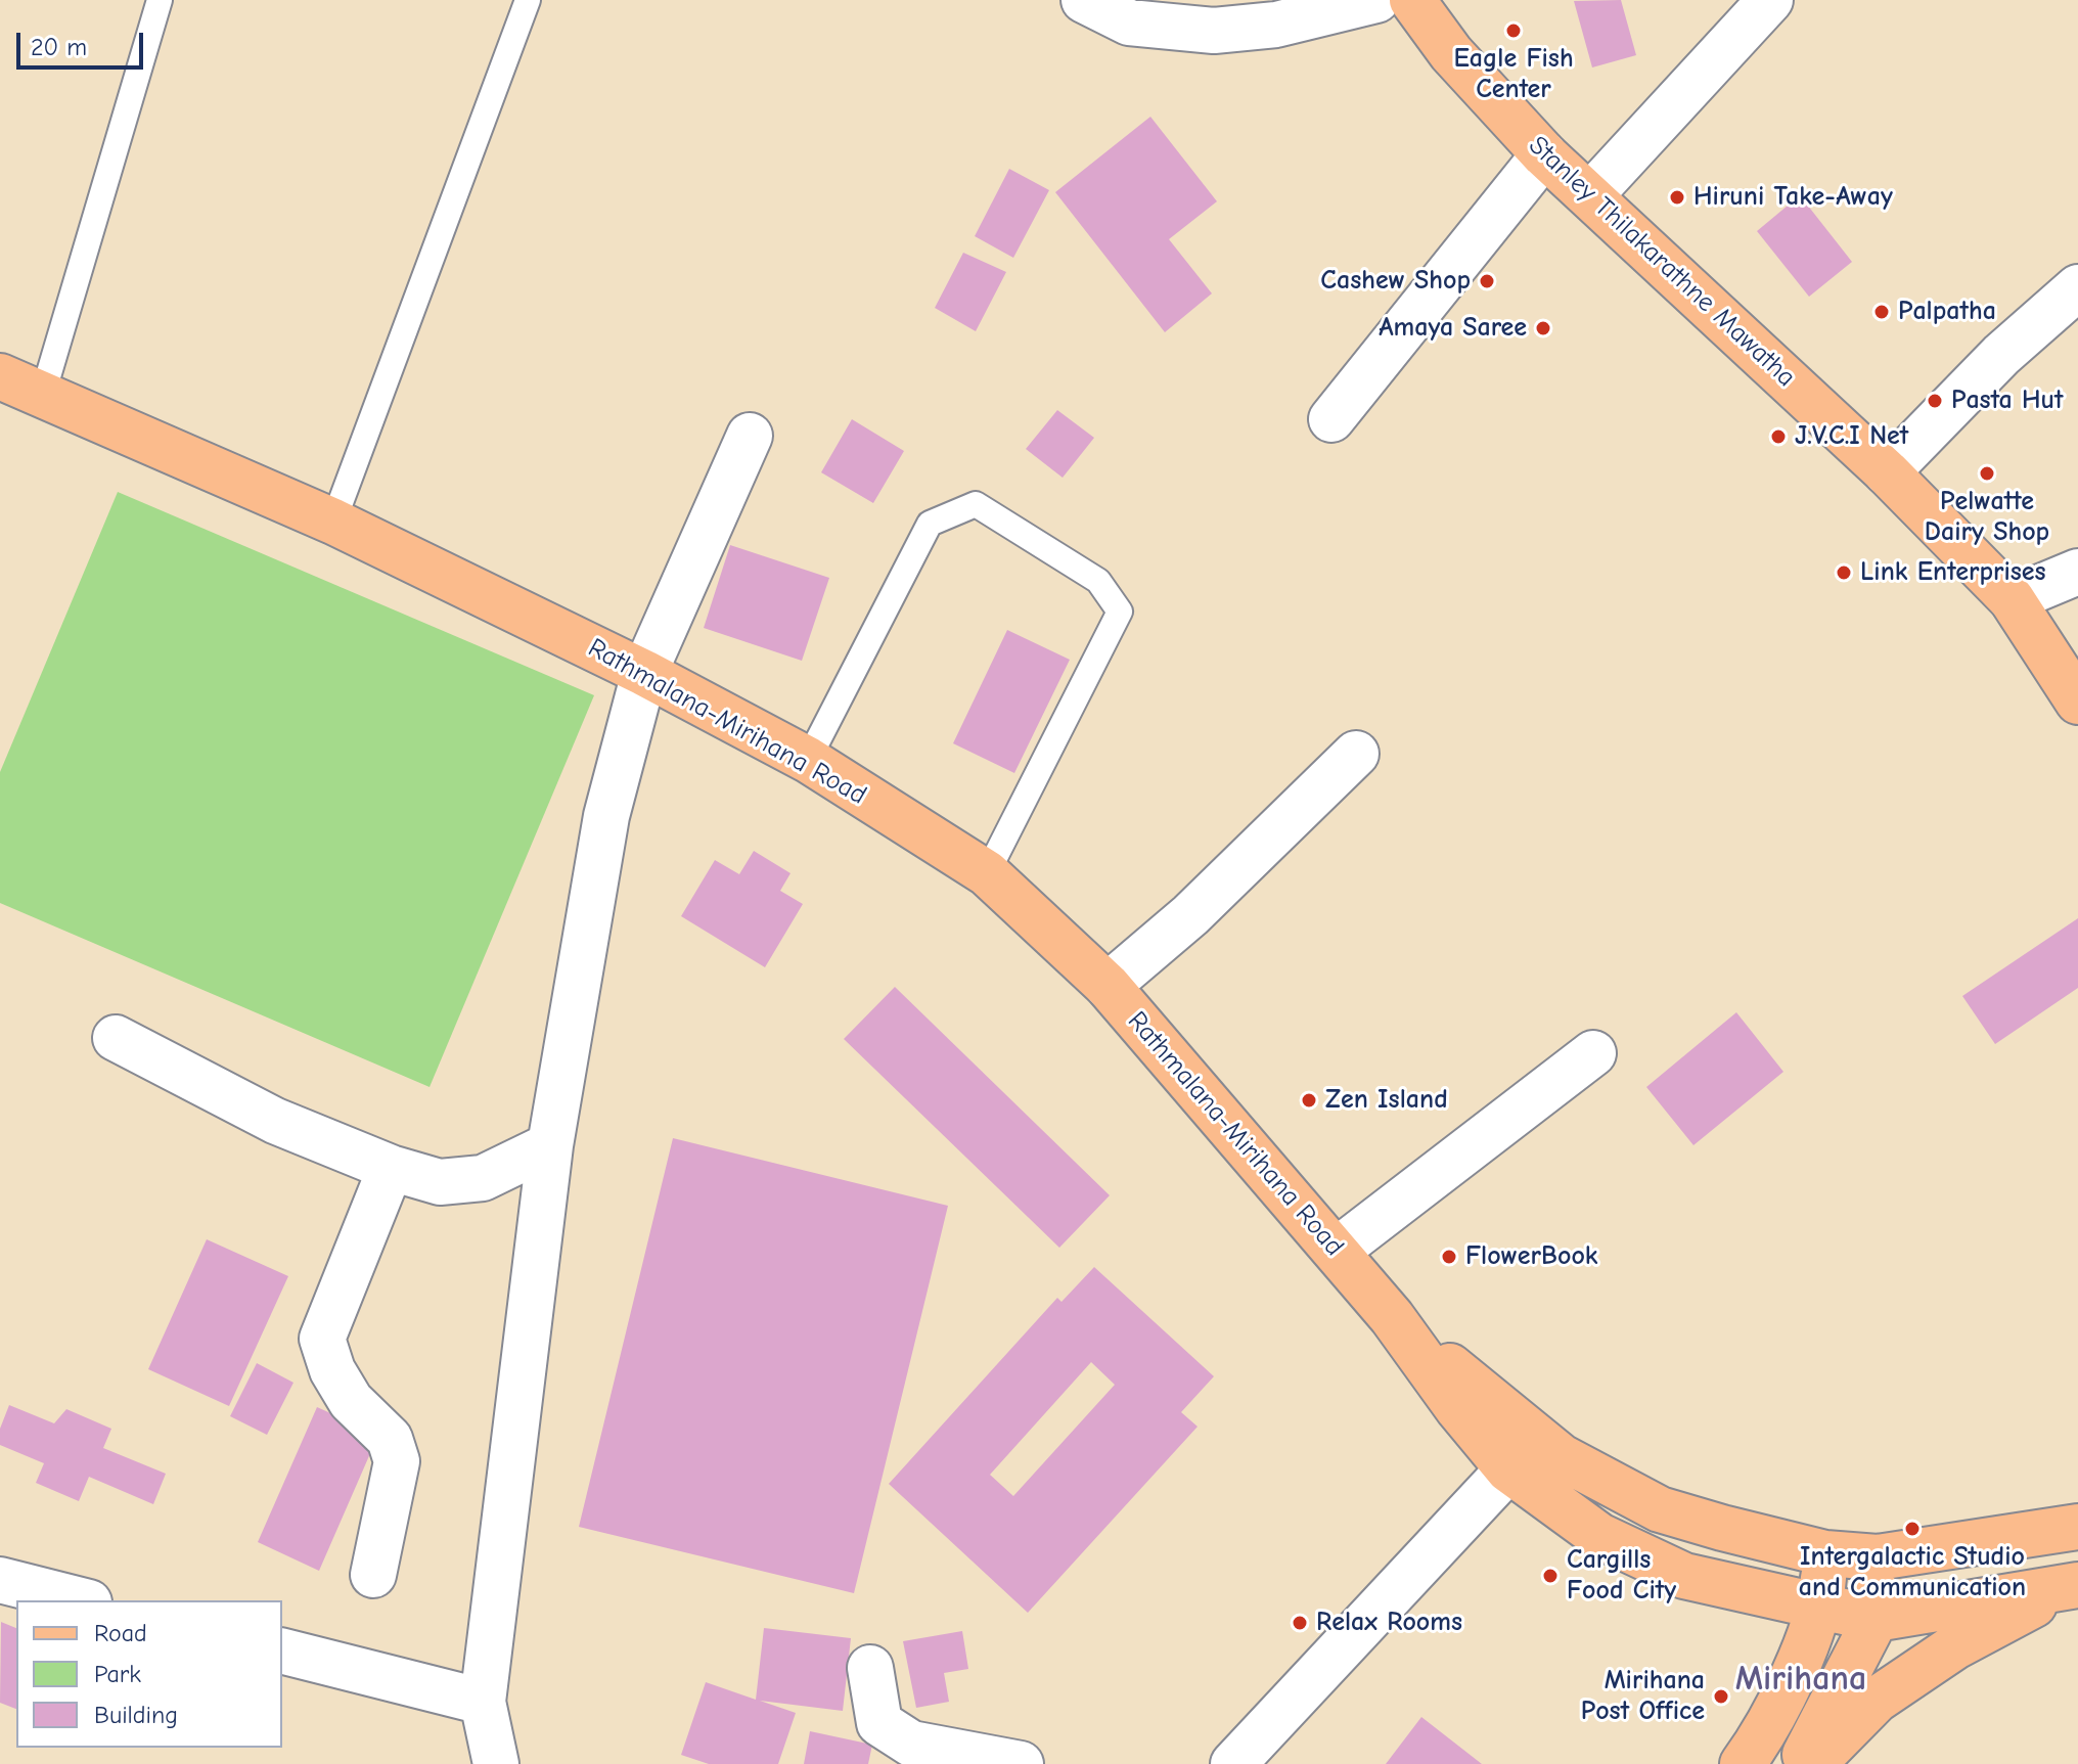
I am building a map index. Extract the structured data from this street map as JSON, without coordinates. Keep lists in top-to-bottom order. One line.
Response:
{"streets":{"main road":["Stanley Thilakarathne Mawatha","Rathmalana-Mirihana Road"]},"districts":["Mirihana"],"places":["Eagle Fish Center","Hiruni Take-Away","Cashew Shop","Palpatha","Amaya Saree","Pasta Hut","J.V.C.I Net","Pelwatte Dairy Shop","Link Enterprises","Zen Island","FlowerBook","Intergalactic Studio and Communication","Cargills Food City","Relax Rooms","Mirihana Post Office"],"legend":["Road","Park","Building"],"scale_bar":"20 m"}
